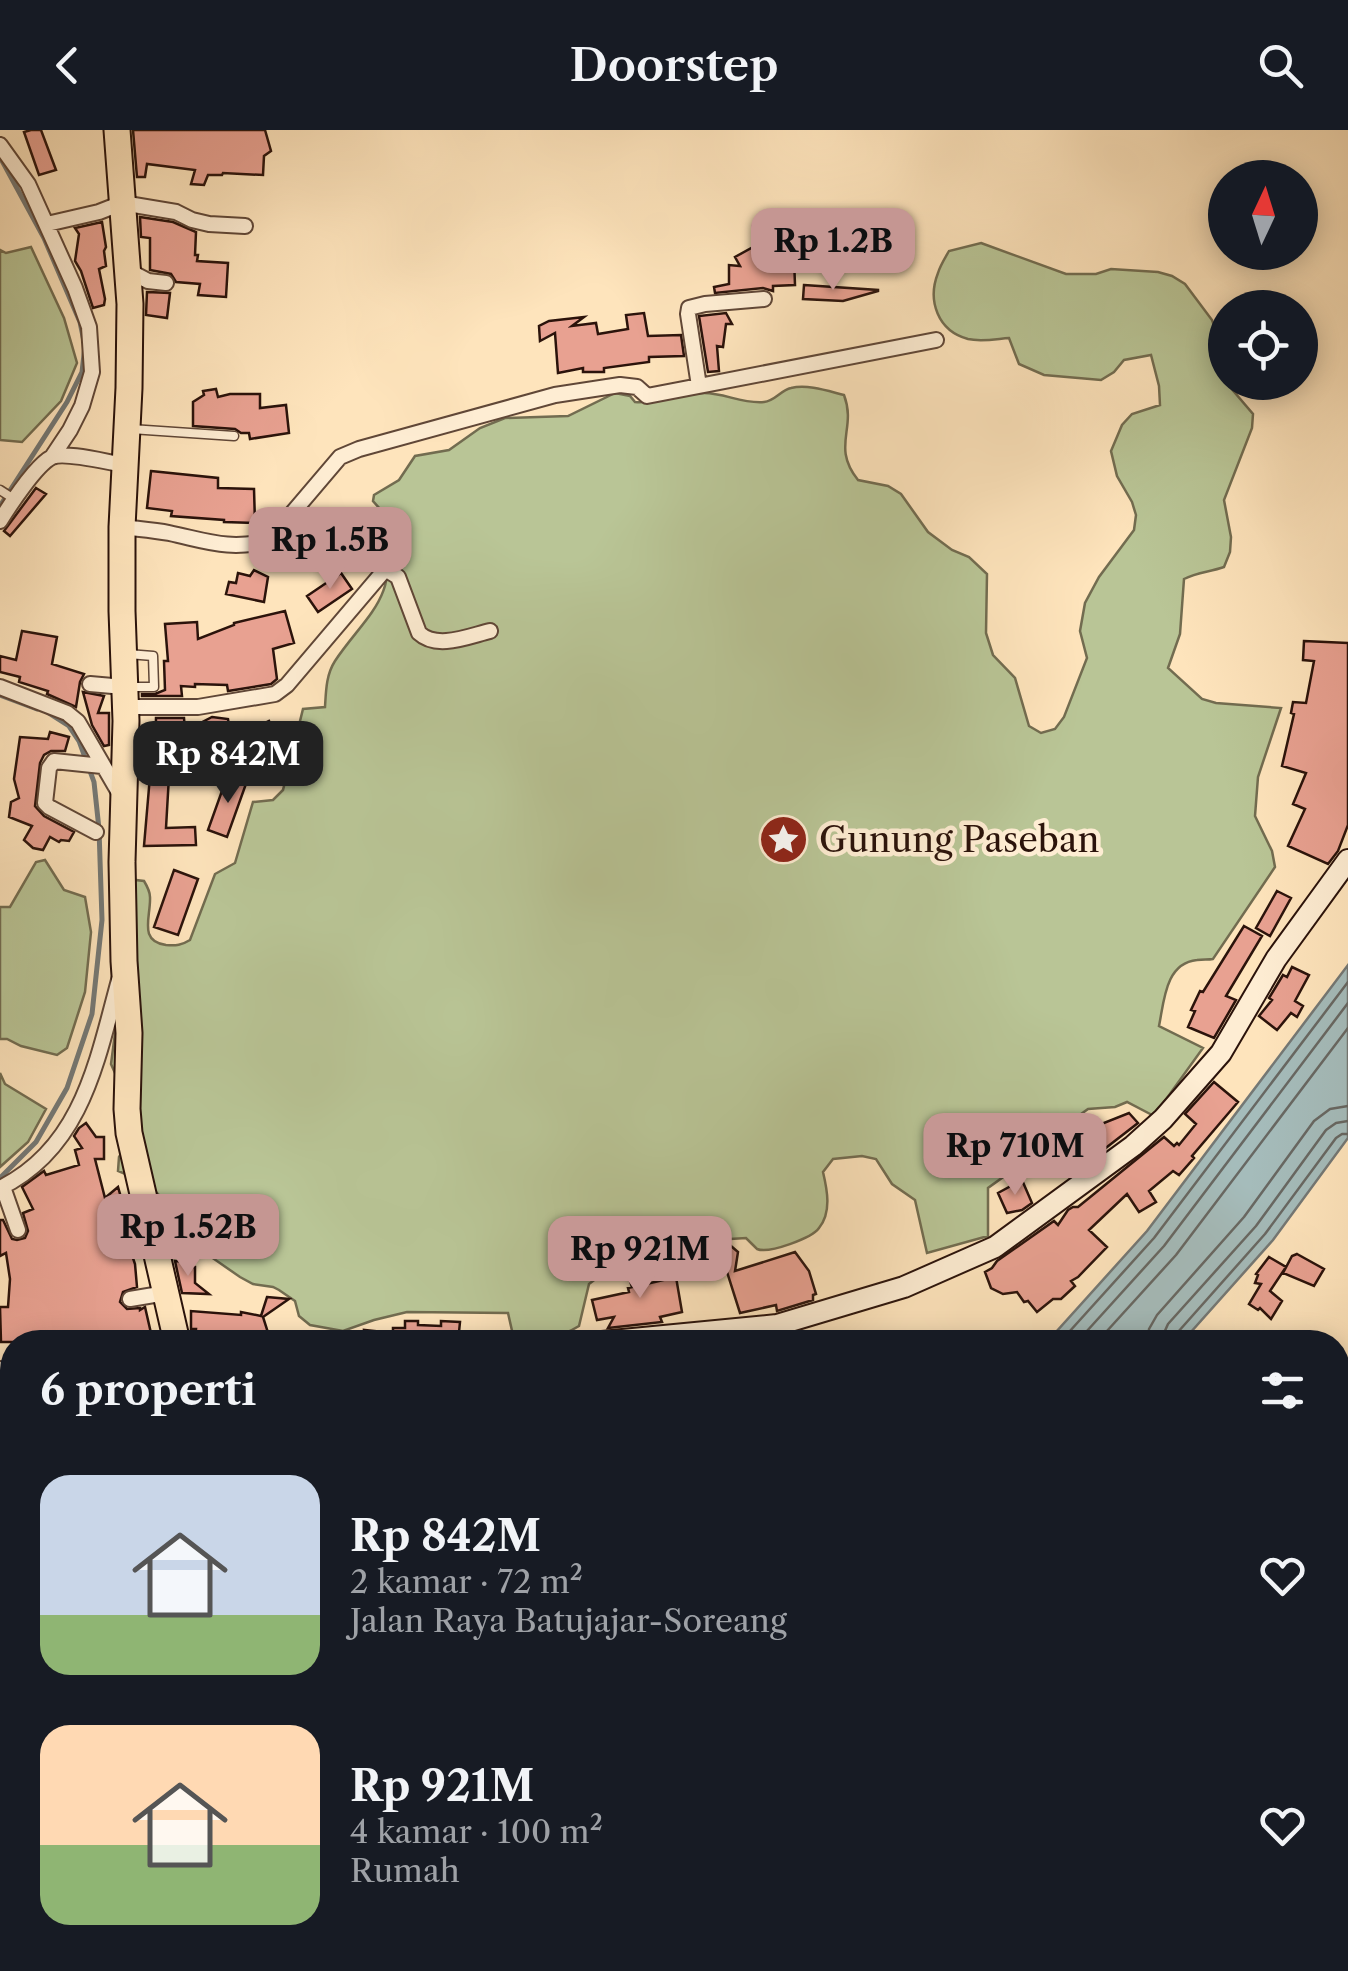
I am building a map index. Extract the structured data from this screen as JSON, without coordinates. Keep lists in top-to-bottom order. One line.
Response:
{"places":{"place":["Gunung Paseban"]},"north":"top","page":{"header":"Doorstep","price":["Rp 1.2B","Rp 1.5B","Rp 842M","Rp 710M","Rp 1.52B","Rp 921M"],"heading":"6 properti","list":[{"name":"Rp 842M","note":"2 kamar · 72 m² · Jalan Raya Batujajar-Soreang"},{"name":"Rp 921M","note":"4 kamar · 100 m² · Rumah"}]}}
